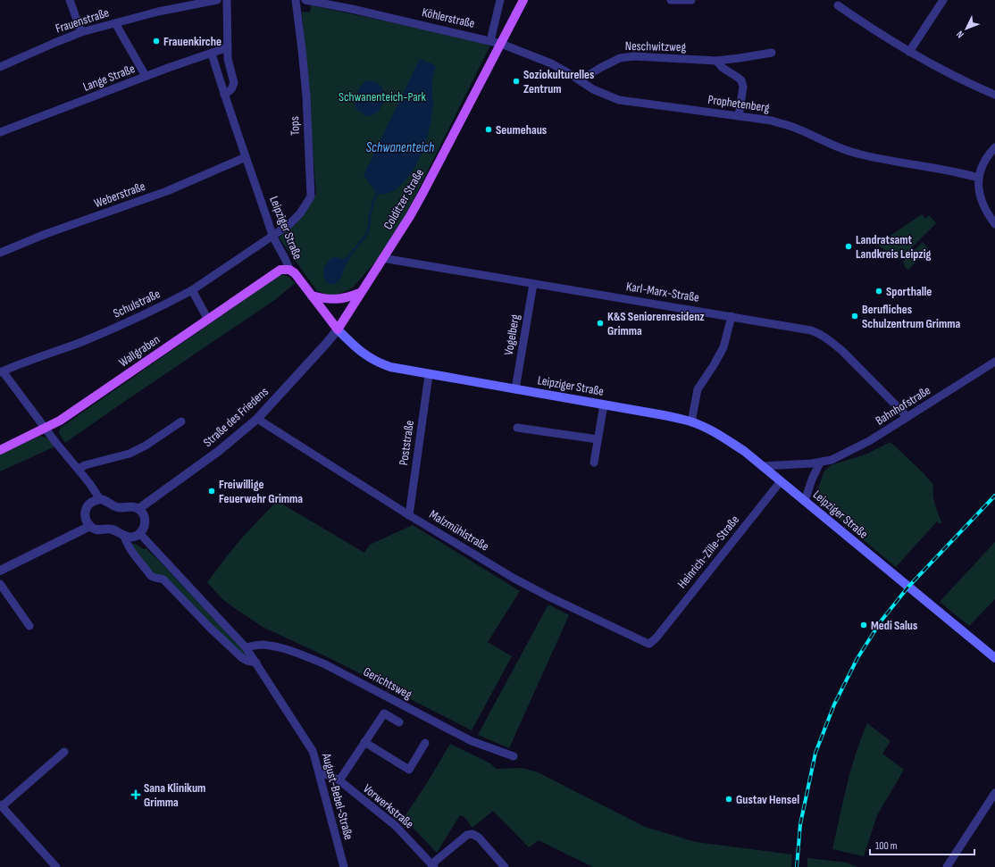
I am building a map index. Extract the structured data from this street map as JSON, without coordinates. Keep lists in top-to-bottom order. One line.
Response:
{"streets":{"main road":["Colditzer Straße","Leipziger Straße","Wallgraben"],"street":["Köhlerstraße","Frauenstraße","Neschwitzweg","Lange Straße","Prophetenberg","Tops","Weberstraße","Karl-Marx-Straße","Schulstraße","Vogelberg","Bahnhofstraße","Straße des Friedens","Poststraße","Malzmühlstraße","Heinrich-Zille-Straße","Gerichtsweg","August-Bebel-Straße","Vorwerkstraße"]},"crossings":[["Köhlerstraße","Prophetenberg"],["Köhlerstraße","Colditzer Straße"],["Neschwitzweg","Prophetenberg"],["Lange Straße","Leipziger Straße"],["Prophetenberg","Colditzer Straße"],["Tops","Leipziger Straße"],["Tops","Schulstraße"],["Weberstraße","Leipziger Straße"],["Colditzer Straße","Leipziger Straße"],["Colditzer Straße","Karl-Marx-Straße"],["Colditzer Straße","Straße des Friedens"],["Leipziger Straße","Schulstraße"],["Leipziger Straße","Vogelberg"],["Leipziger Straße","Wallgraben"],["Leipziger Straße","Bahnhofstraße"],["Leipziger Straße","Straße des Friedens"],["Leipziger Straße","Poststraße"],["Leipziger Straße","Heinrich-Zille-Straße"],["Karl-Marx-Straße","Vogelberg"],["Karl-Marx-Straße","Bahnhofstraße"],["Straße des Friedens","Malzmühlstraße"],["Poststraße","Malzmühlstraße"],["Malzmühlstraße","Heinrich-Zille-Straße"],["Gerichtsweg","August-Bebel-Straße"],["August-Bebel-Straße","Vorwerkstraße"]],"water":["Schwanenteich"],"parks":["Schwanenteich-Park"],"places":{"other":["Frauenkirche","Soziokulturelles Zentrum","Seumehaus","Landratsamt Landkreis Leipzig","Sporthalle","Berufliches Schulzentrum Grimma","K&S Seniorenresidenz Grimma","Freiwillige Feuerwehr Grimma","Medi Salus","Gustav Hensel"],"health":["Sana Klinikum Grimma"]},"scale_bar":"100 m","north":"bottom left"}
